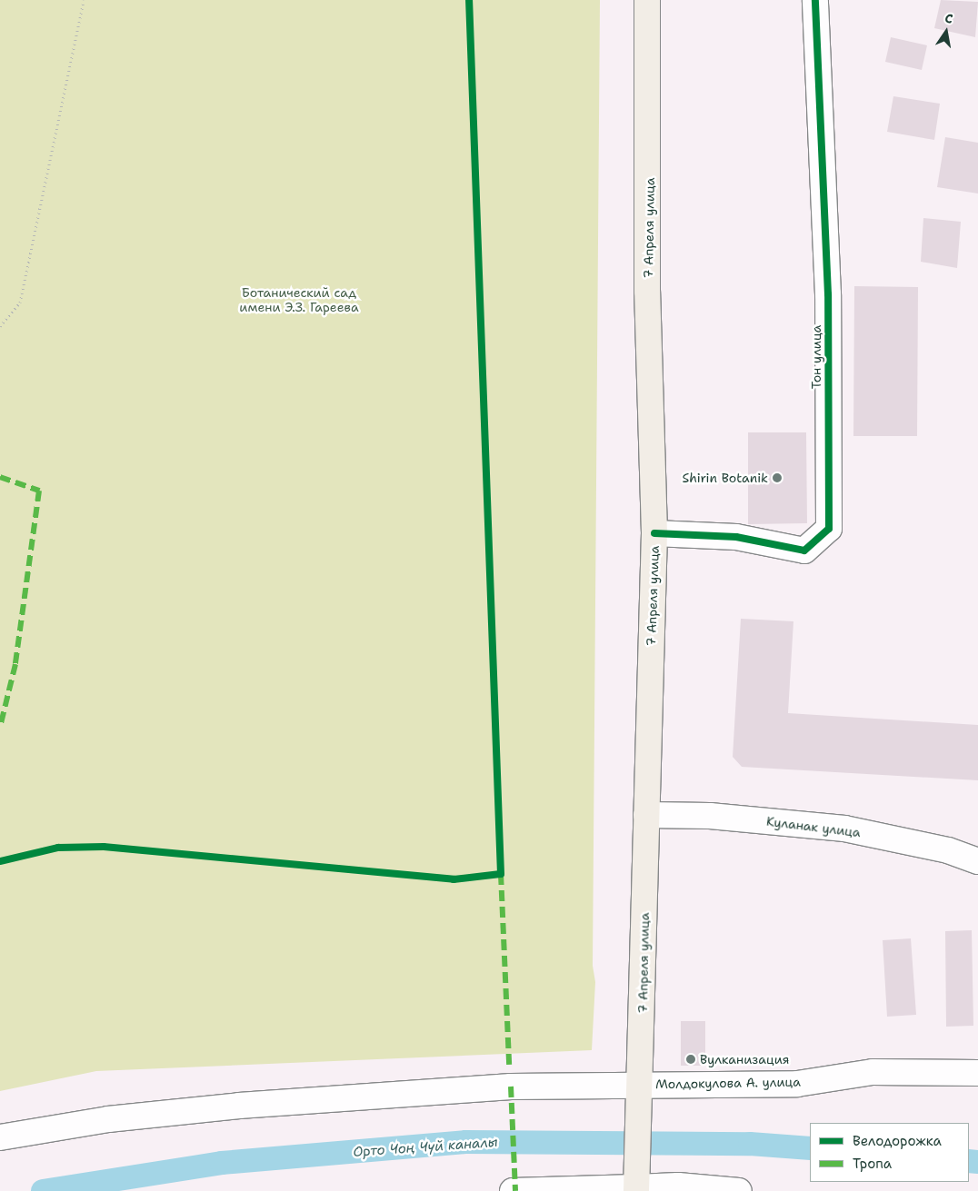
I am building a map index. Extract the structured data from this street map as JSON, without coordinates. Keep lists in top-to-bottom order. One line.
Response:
{"streets":{"main road":["7 Апреля улица"],"street":["Тон улица","Куланак улица","Молдокулова А. улица"]},"crossings":[["7 Апреля улица","Тон улица"],["7 Апреля улица","Куланак улица"],["7 Апреля улица","Молдокулова А. улица"]],"water":["Орто Чоң Чүй каналы"],"parks":["Ботанический сад имени Э.З. Гареева"],"places":["Shirin Botanik","Вулканизация"],"legend":["Велодорожка","Тропа"],"north":"top"}
